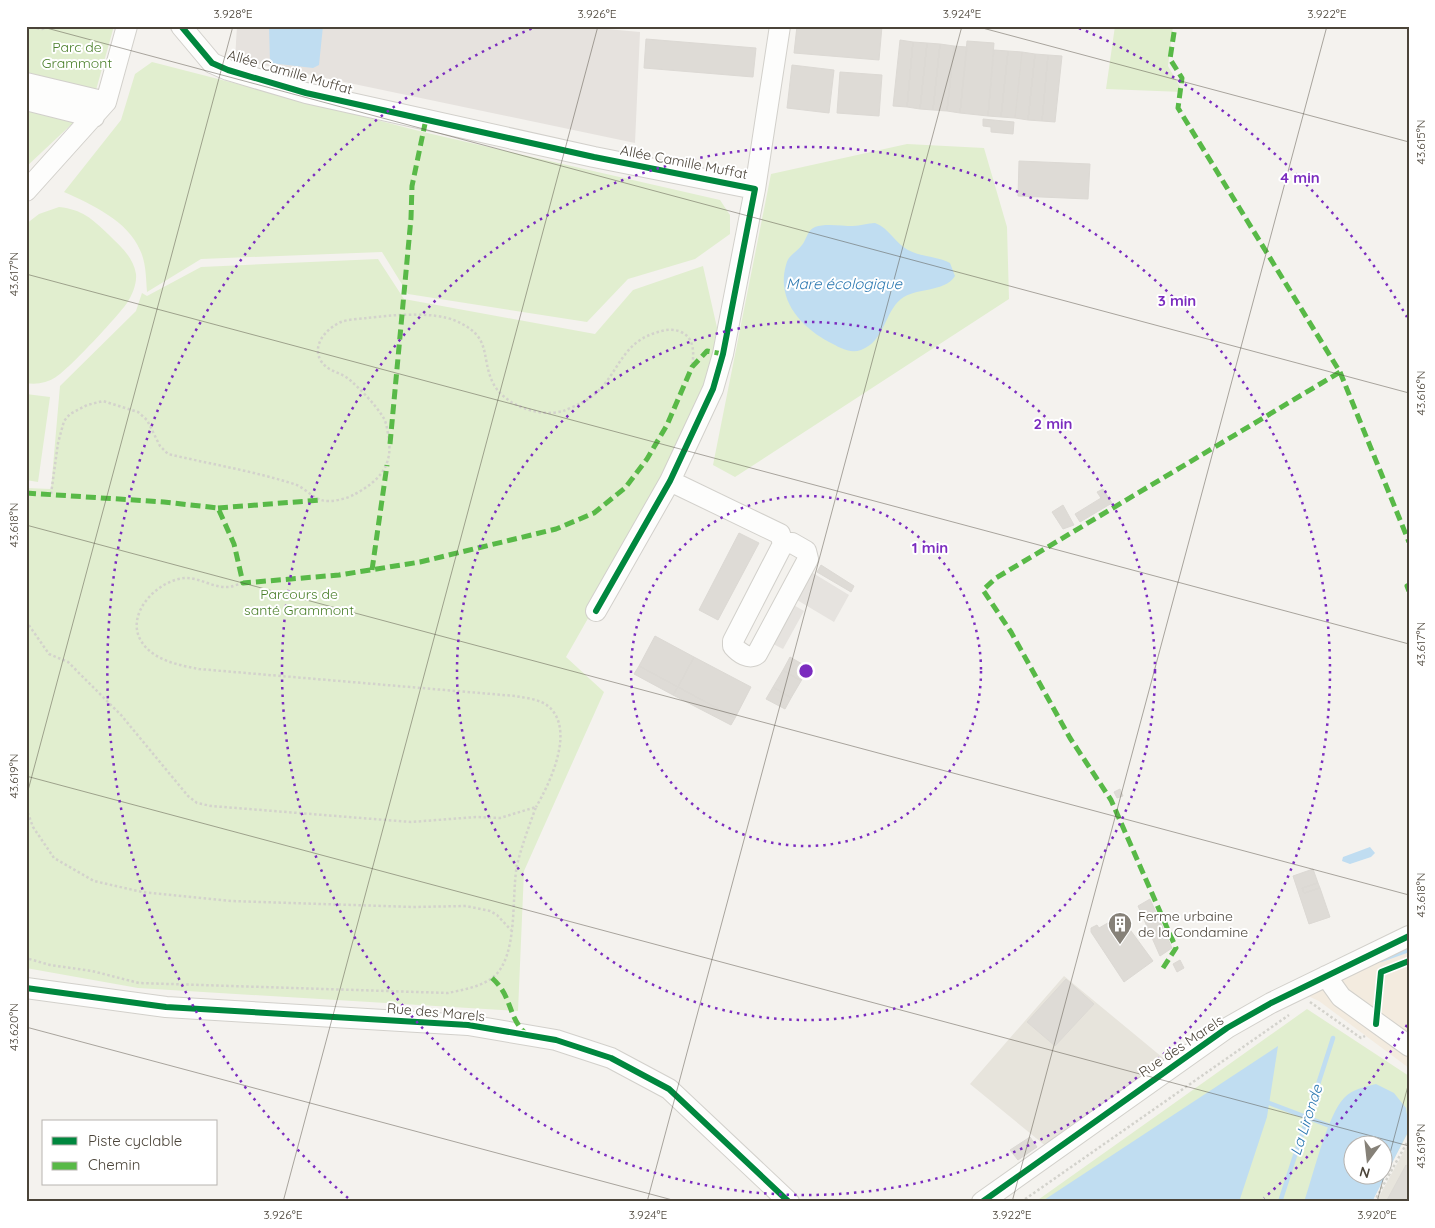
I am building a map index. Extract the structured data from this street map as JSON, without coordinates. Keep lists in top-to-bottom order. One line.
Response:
{"streets":{"street":["Allée Camille Muffat","Rue des Marels"]},"water":["Mare écologique","La Lironde"],"parks":["Parc de Grammont","Parcours de santé Grammont"],"places":{"building":["Ferme urbaine de la Condamine"]},"legend":["Piste cyclable","Chemin"],"north":"bottom","coordinates":["3.928°E","3.926°E","3.924°E","3.922°E","43.615°N","43.617°N","43.616°N","43.618°N","43.619°N","43.620°N","3.920°E"],"rings":["4 min","3 min","2 min","1 min"]}
